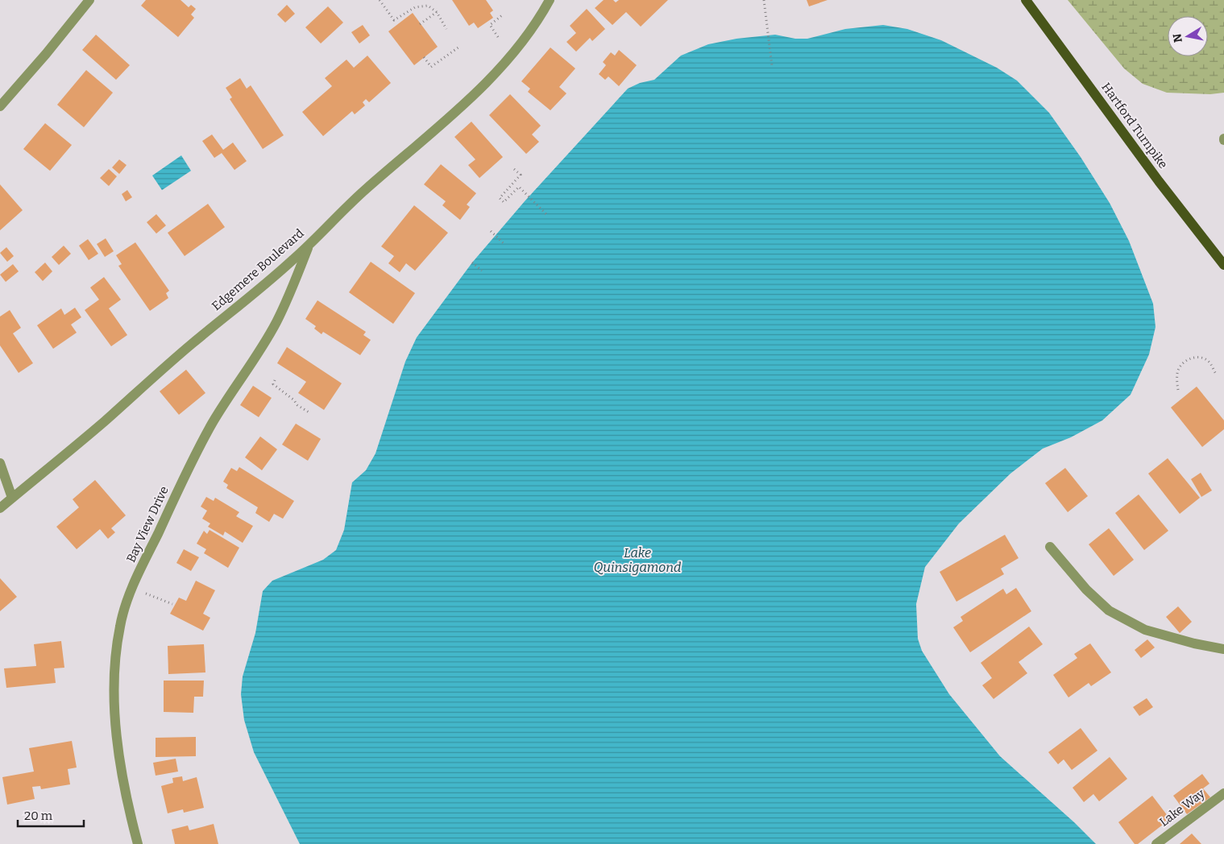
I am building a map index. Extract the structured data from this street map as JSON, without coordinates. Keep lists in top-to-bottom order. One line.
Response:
{"streets":{"main road":["Hartford Turnpike"],"street":["Edgemere Boulevard","Bay View Drive","Lake Way"]},"crossings":[["Edgemere Boulevard","Bay View Drive"]],"water":["Lake Quinsigamond"],"scale_bar":"20 m","north":"left"}
